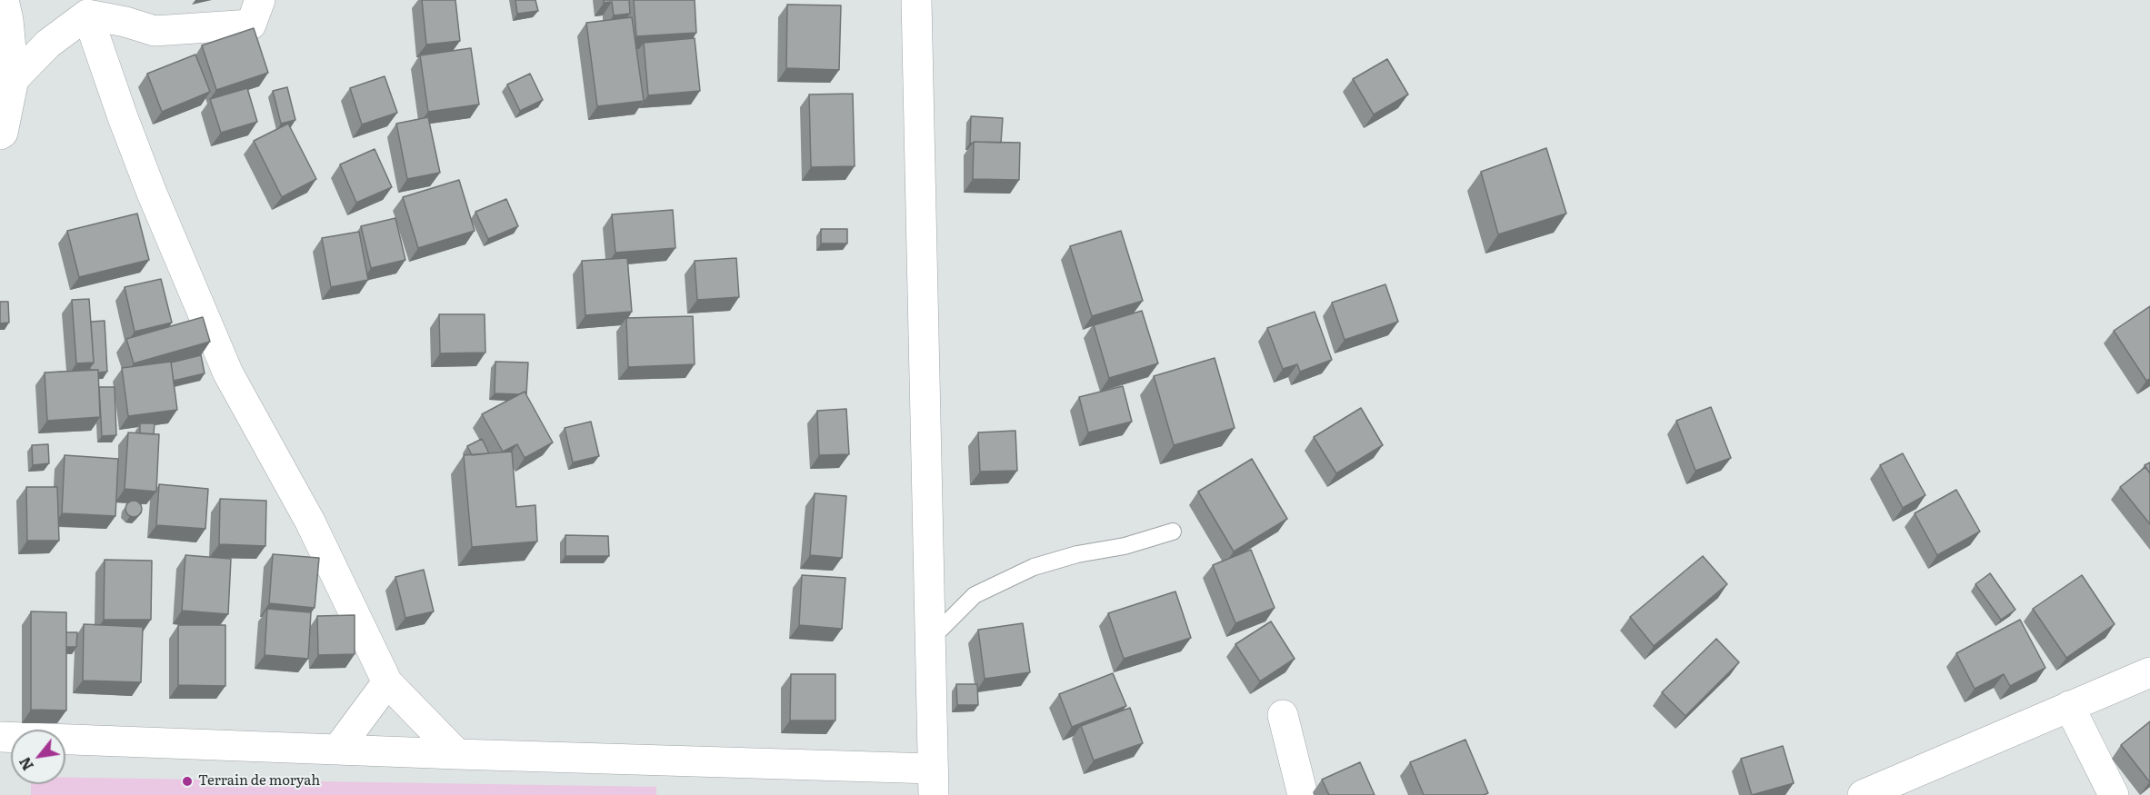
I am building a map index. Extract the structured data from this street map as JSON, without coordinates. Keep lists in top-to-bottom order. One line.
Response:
{"places":["Terrain de moryah"],"north":"bottom left"}
